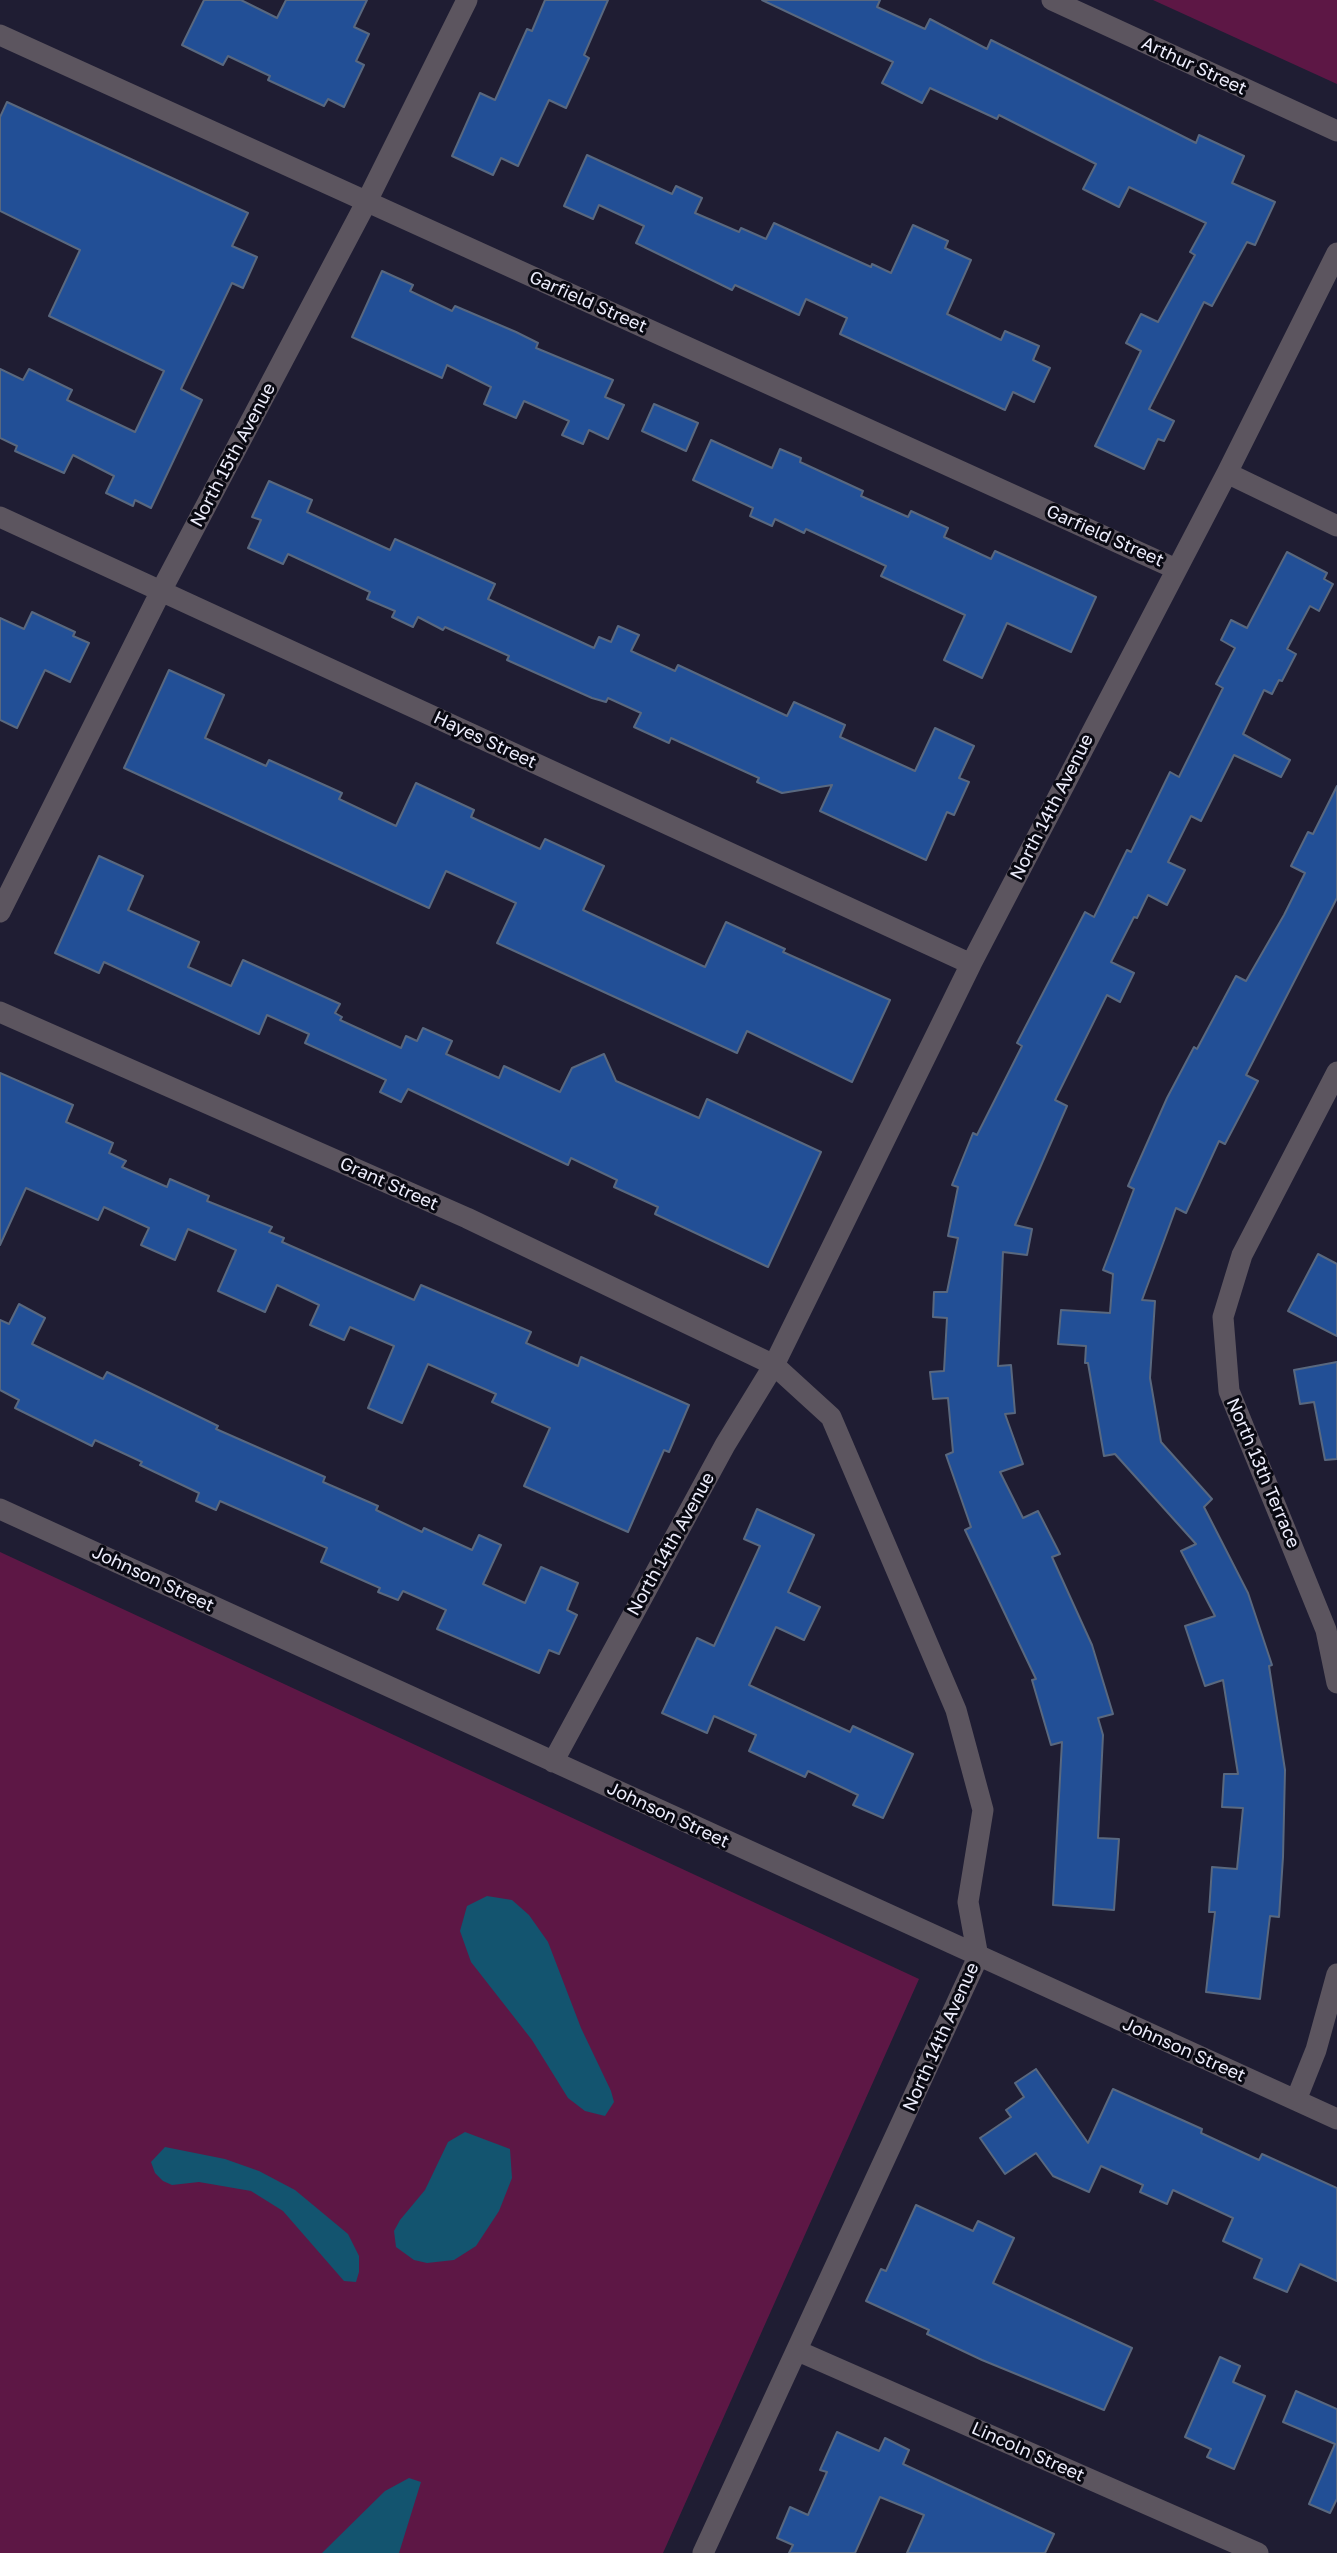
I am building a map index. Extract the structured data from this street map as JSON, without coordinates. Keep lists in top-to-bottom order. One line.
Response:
{"streets":{"street":["Arthur Street","Garfield Street","North 15th Avenue","Hayes Street","North 14th Avenue","Grant Street","North 13th Terrace","Johnson Street","Lincoln Street"]},"crossings":[["Garfield Street","North 15th Avenue"],["Garfield Street","North 14th Avenue"],["North 15th Avenue","Hayes Street"],["Hayes Street","North 14th Avenue"],["North 14th Avenue","Grant Street"],["North 14th Avenue","Johnson Street"],["North 14th Avenue","Lincoln Street"]]}
